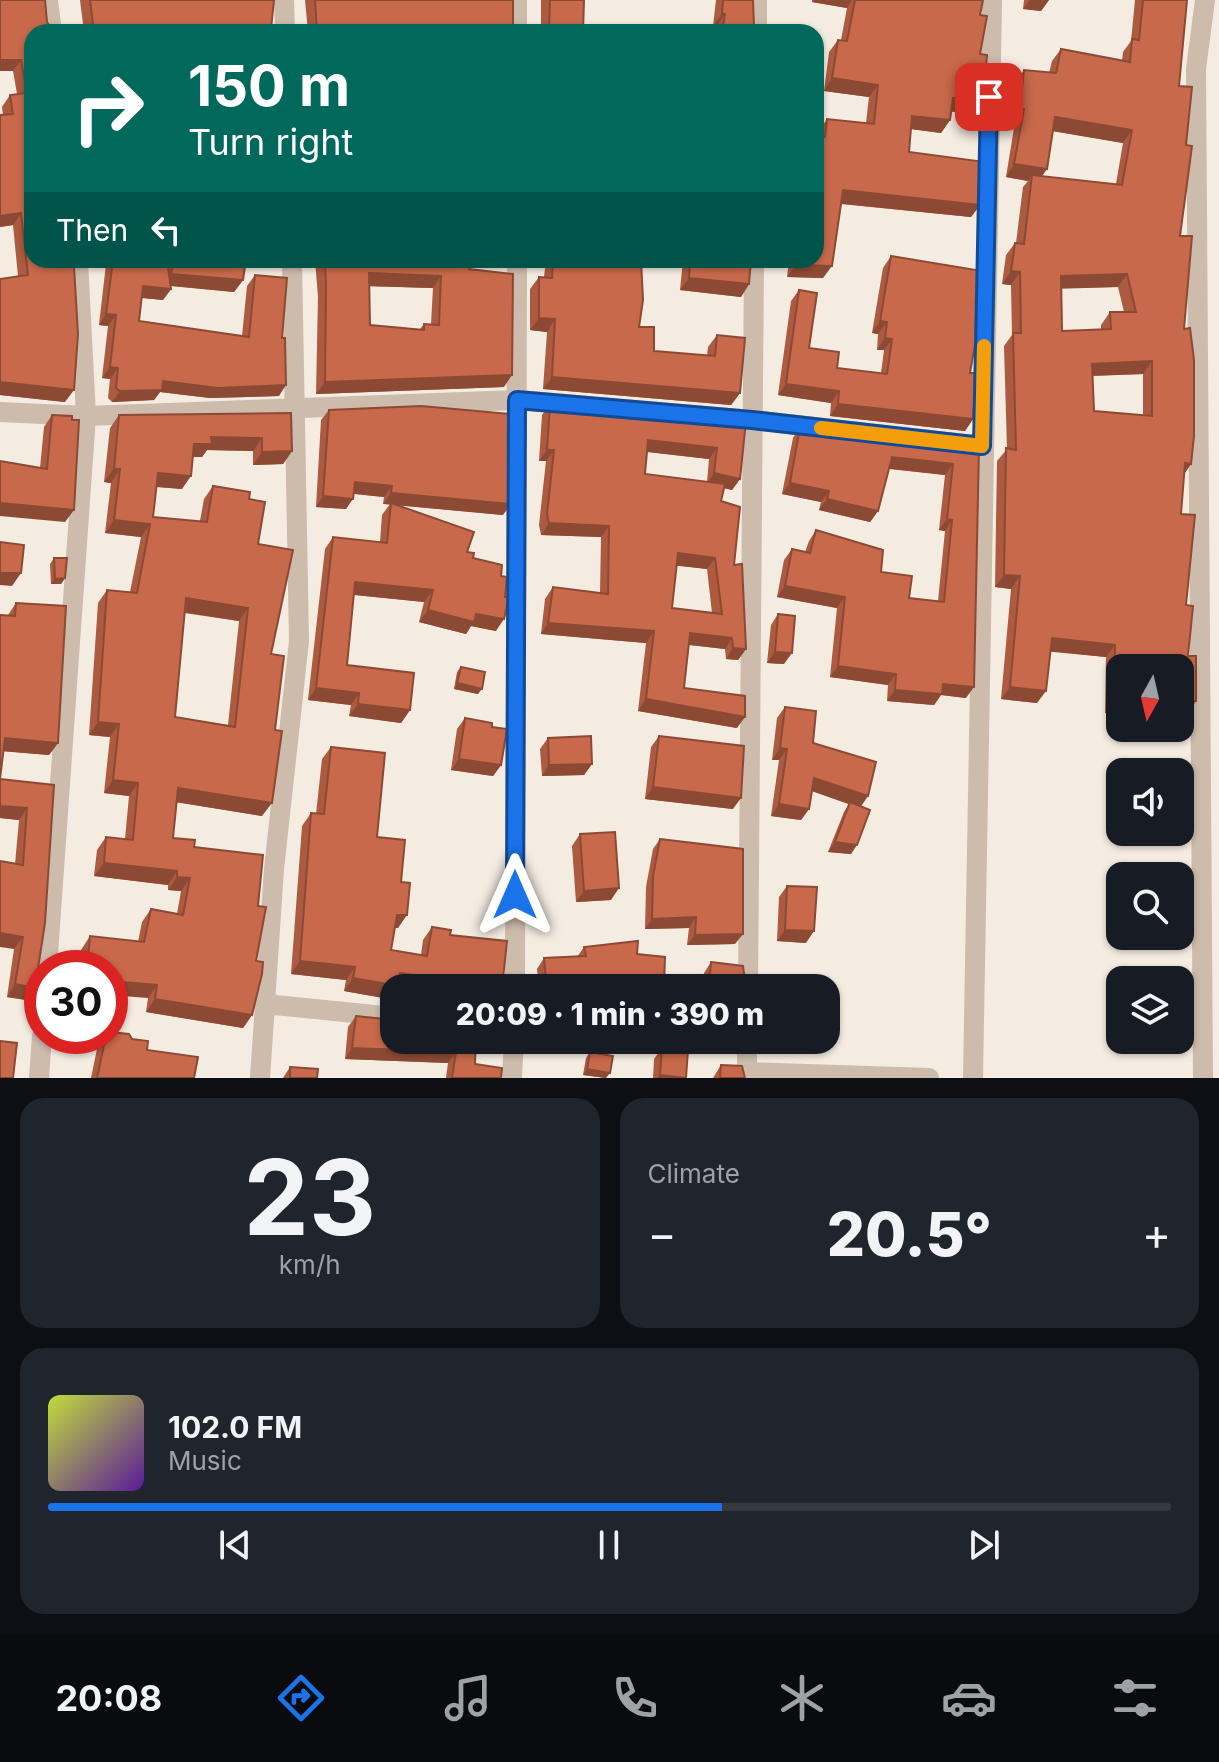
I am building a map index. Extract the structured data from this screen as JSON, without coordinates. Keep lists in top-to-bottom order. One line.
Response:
{"north":"bottom","page":{"turn":["150 m","Turn right"],"then":"Then","limit":"30","trip":"20:09 · 1 min · 390 m","tile":[["23","km/h"],"Climate"],"heat":["−","20.5°","+"],"song":["102.0 FM","Music"],"tabs":"20:08"}}
